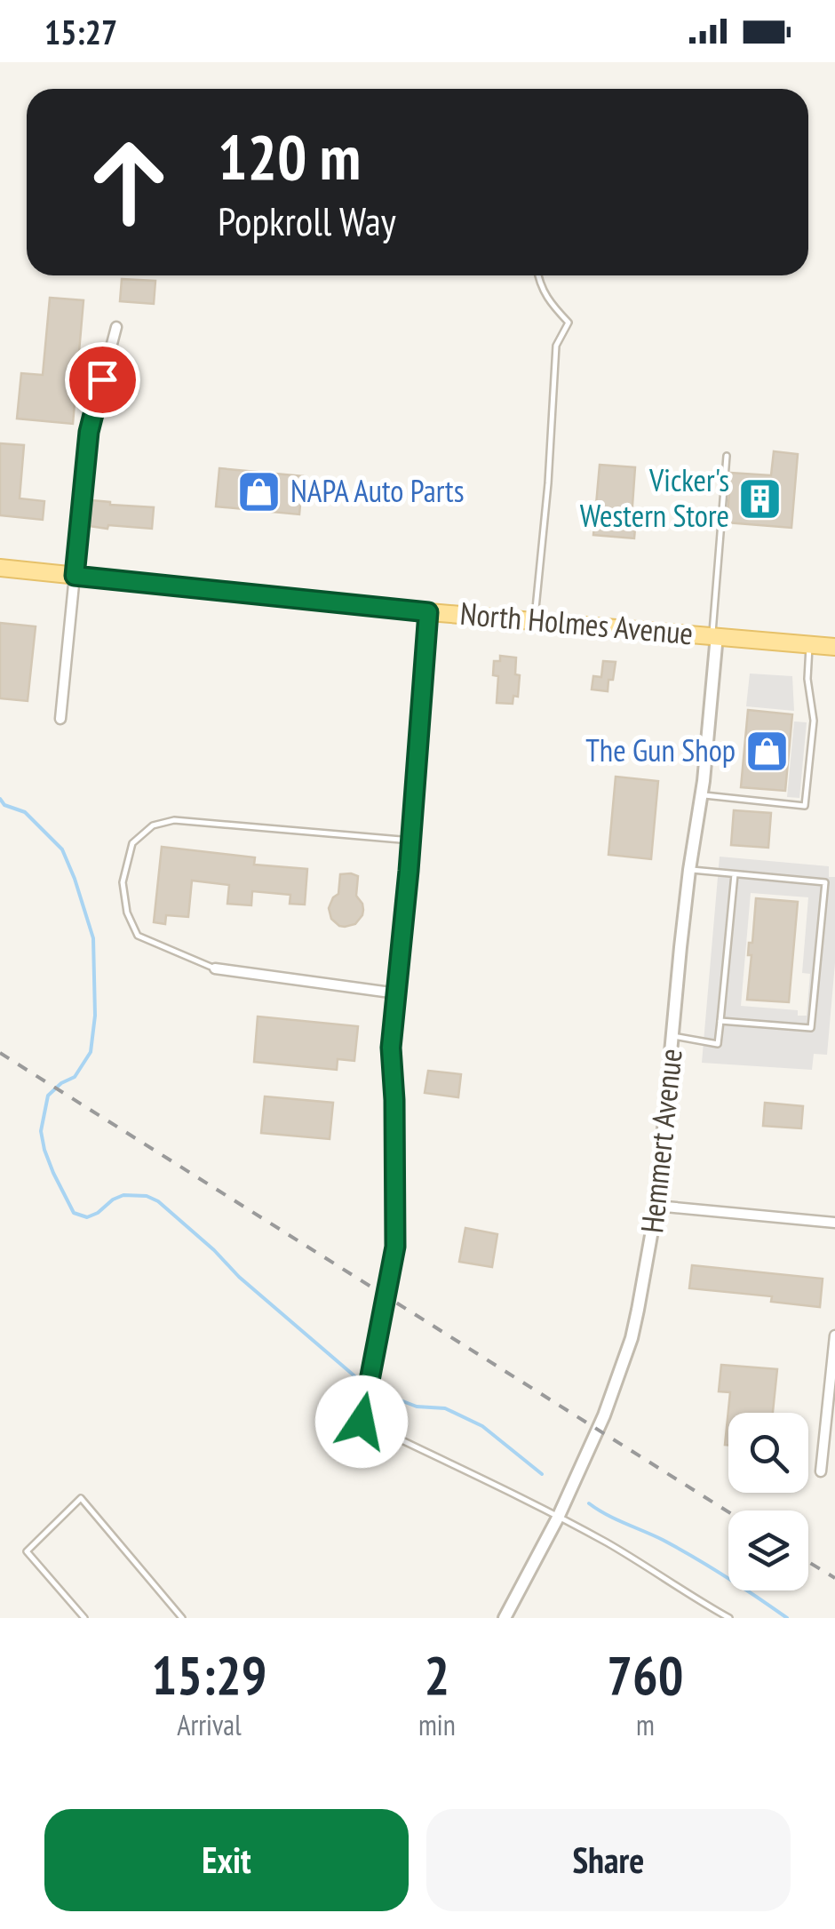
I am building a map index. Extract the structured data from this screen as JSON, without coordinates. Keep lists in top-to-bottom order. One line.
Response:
{"streets":{"main road":["North Holmes Avenue"],"street":["Hemmert Avenue"]},"crossings":[["North Holmes Avenue","Hemmert Avenue"]],"places":{"shop":["NAPA Auto Parts","The Gun Shop"],"building":["Vicker's Western Store"]},"page":{"status":"15:27","turn":["120 m","Popkroll Way"],"eta":["15:29","Arrival","2","min","760","m"],"buttons":["Exit","Share"]}}
